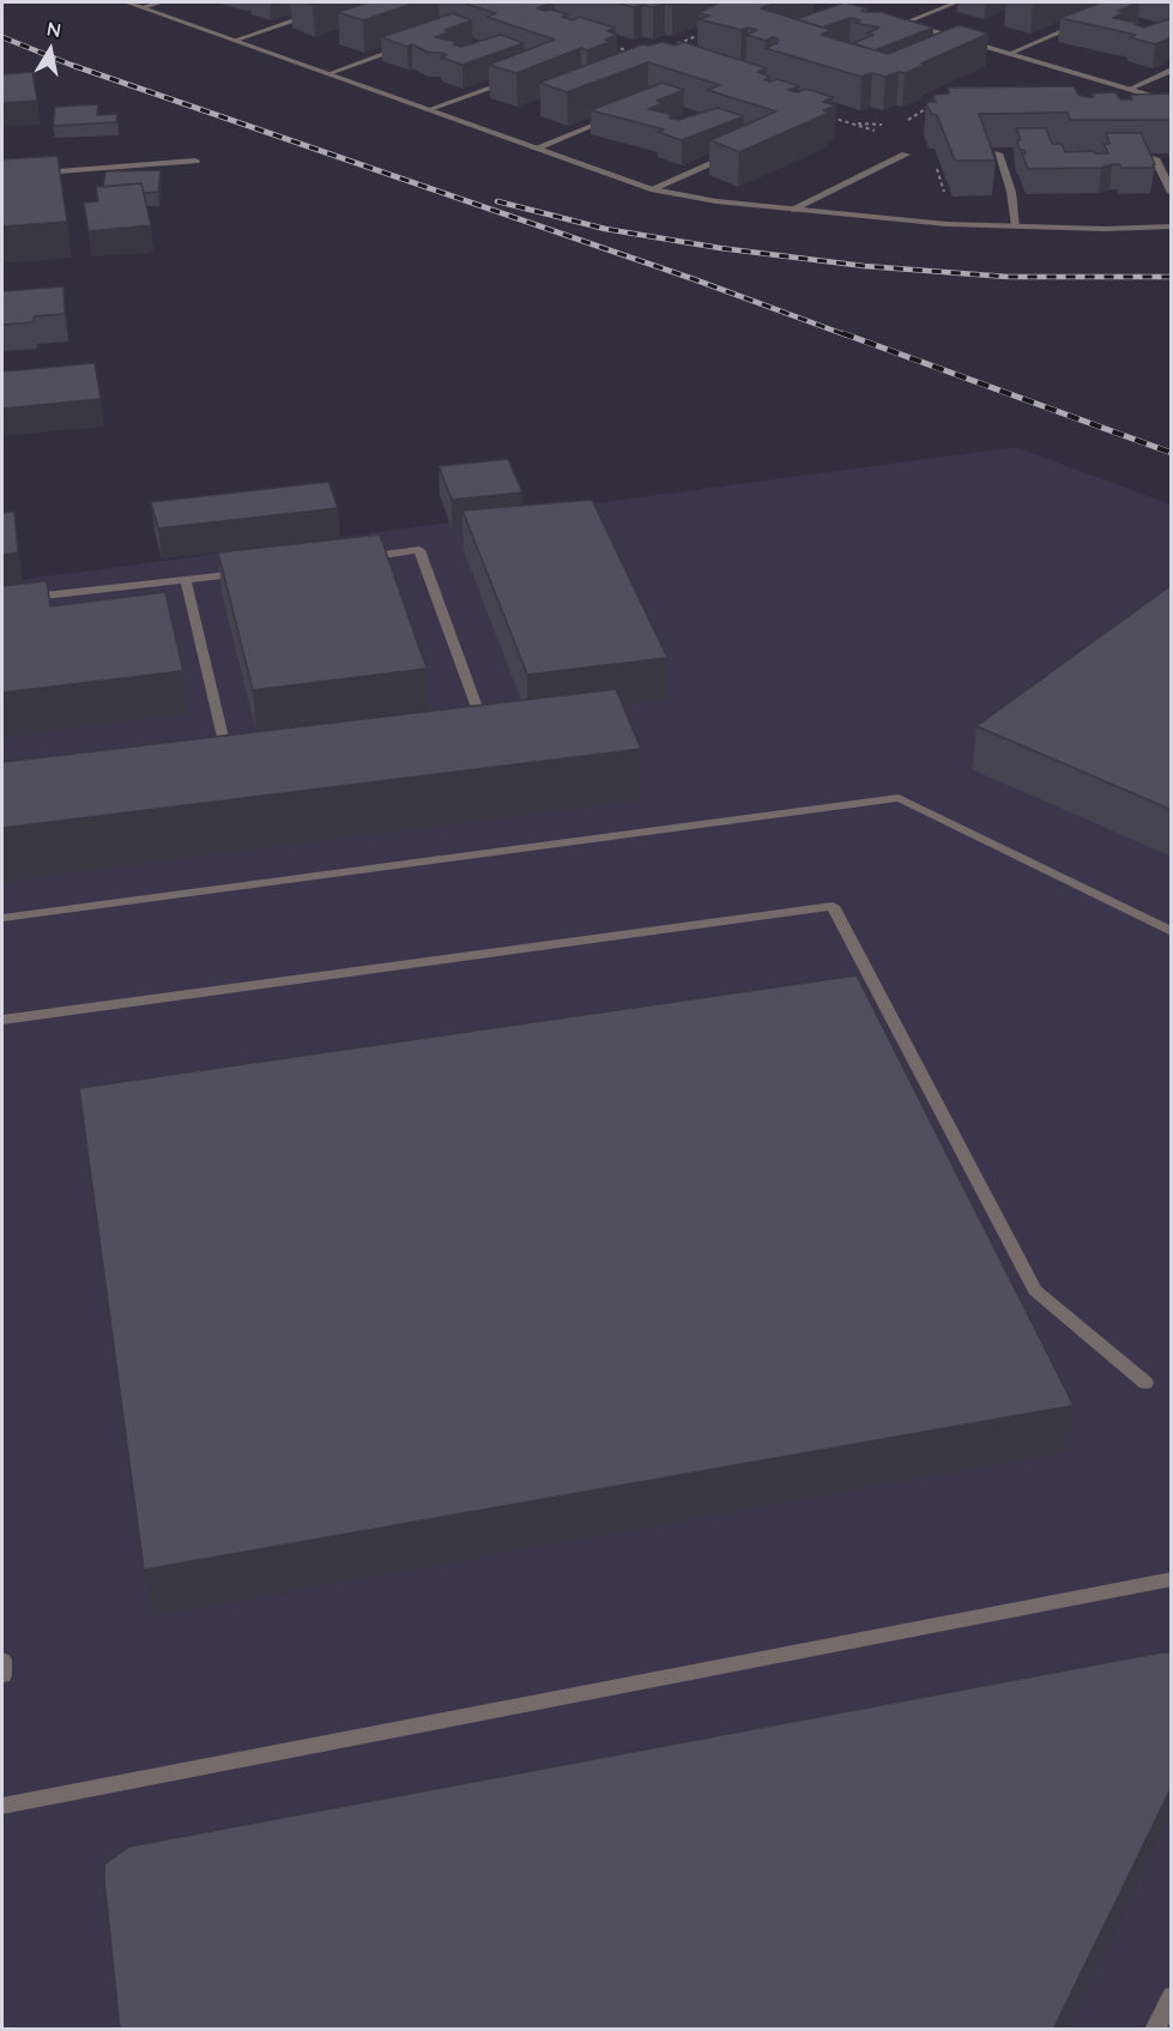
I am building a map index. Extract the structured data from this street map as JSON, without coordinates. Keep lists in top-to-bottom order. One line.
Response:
{"north":"top"}
